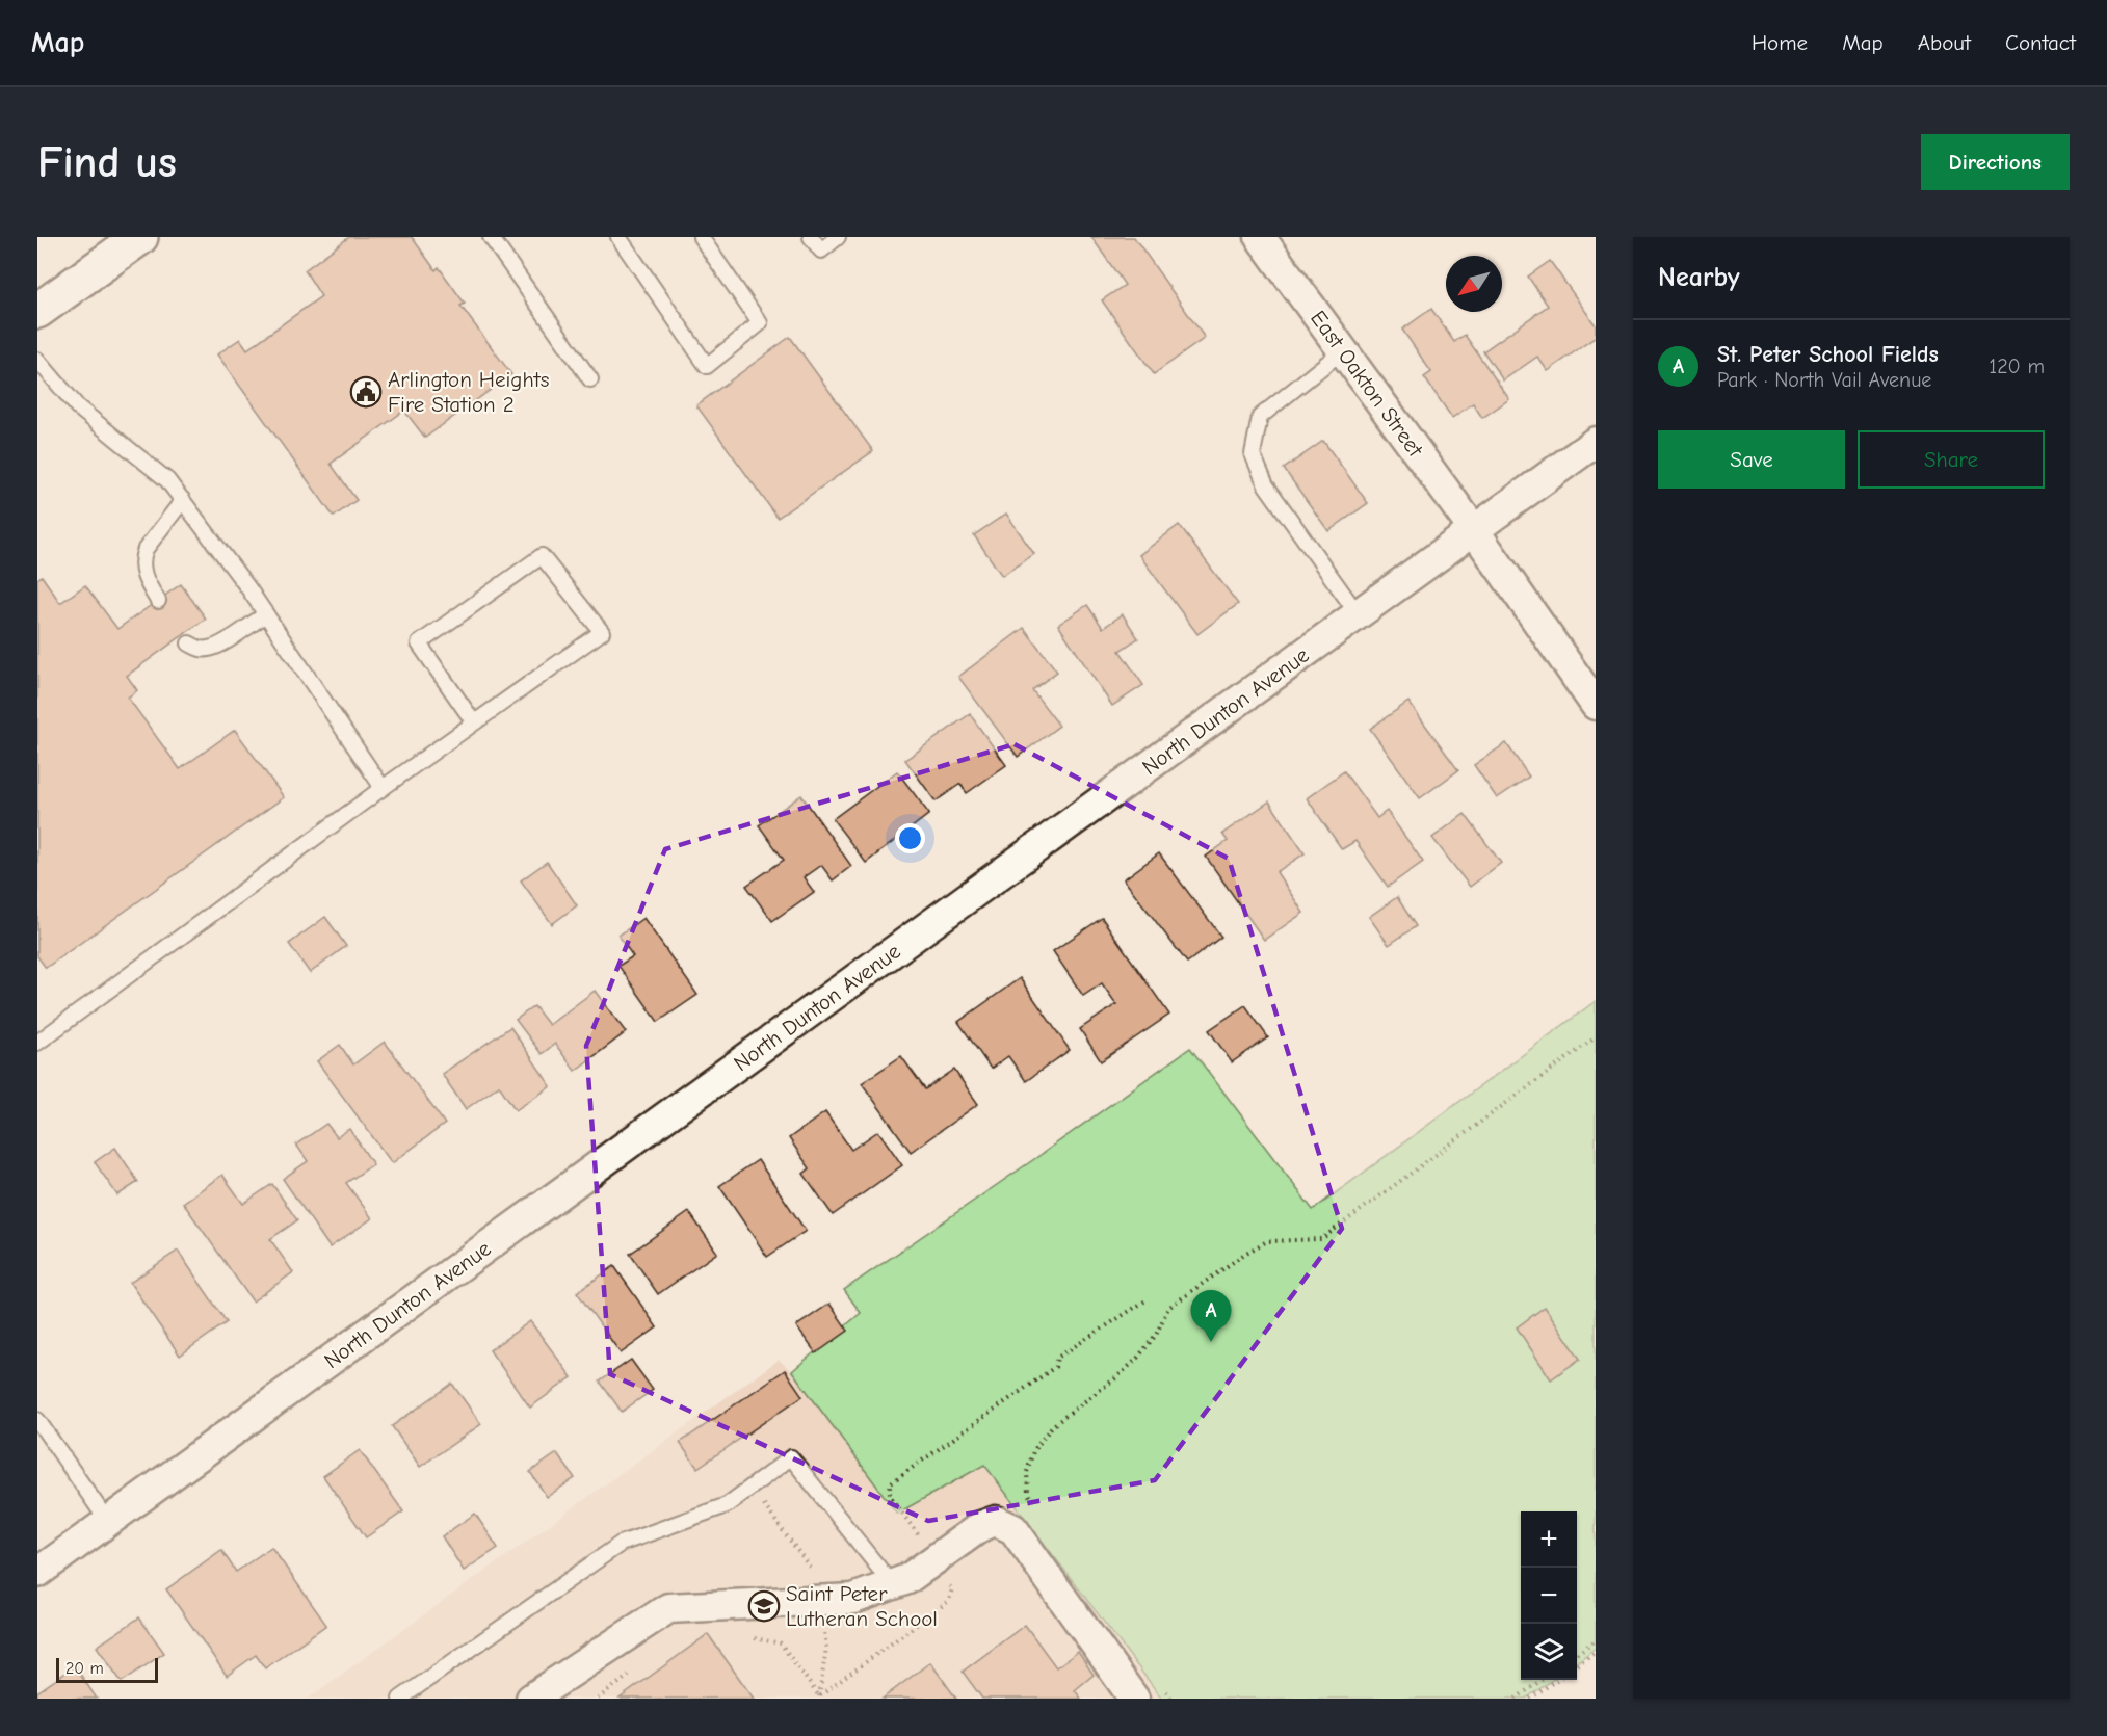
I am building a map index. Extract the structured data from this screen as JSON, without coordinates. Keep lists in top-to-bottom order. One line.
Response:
{"streets":{"street":["East Oakton Street","North Dunton Avenue"]},"crossings":[["East Oakton Street","North Dunton Avenue"]],"places":{"public building":["Arlington Heights Fire Station 2"],"school or university":["Saint Peter Lutheran School"]},"scale_bar":"20 m","north":"bottom left","page":{"header":"Map","nav":["Home","Map","About","Contact"],"buttons":["Directions",["Save","Share"]],"title":"Find us","heading":"Nearby","list":[{"mark":"A","name":"St. Peter School Fields","note":"Park · North Vail Avenue","value":"120 m"}],"pins":"A","map_buttons":["+","−"],"scale":"20 m"}}
